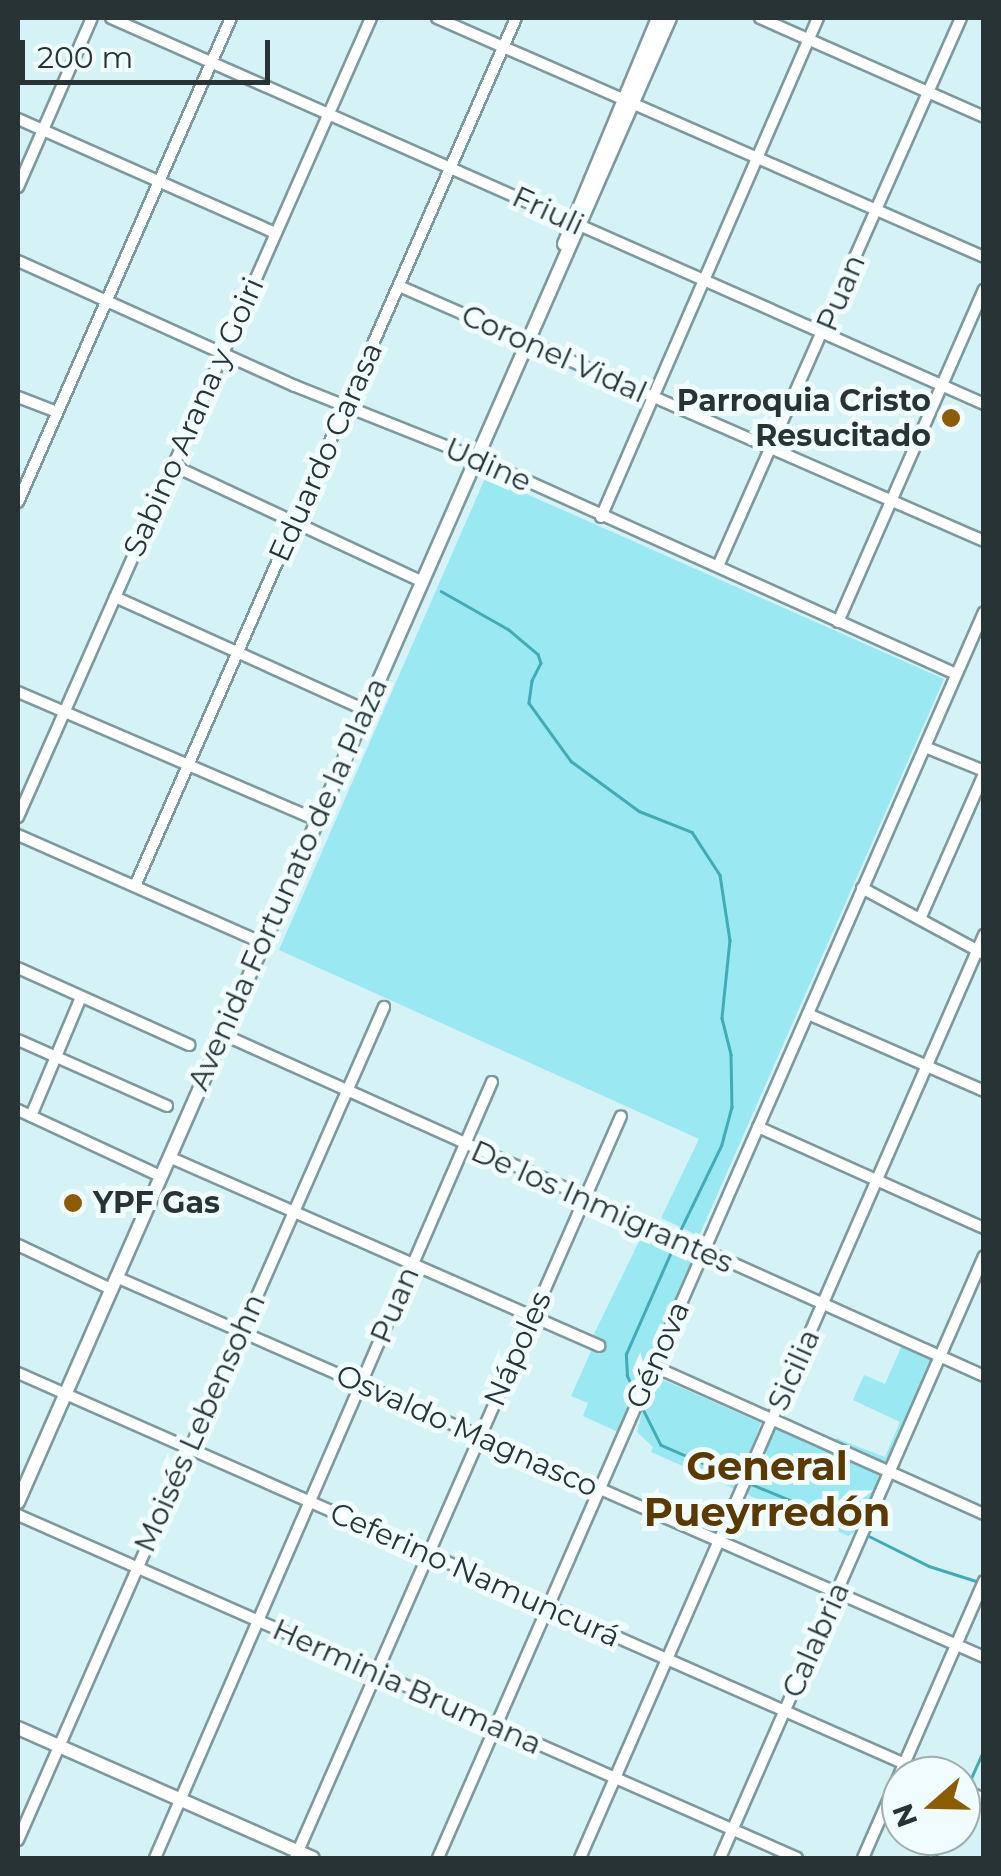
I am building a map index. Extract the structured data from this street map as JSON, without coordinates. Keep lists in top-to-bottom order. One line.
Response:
{"streets":{"main road":["Avenida Fortunato de la Plaza"],"street":["Friuli","Puan","Coronel Vidal","Sabino Arana y Goiri","Eduardo Carasa","Udine","De los Inmigrantes","Nápoles","Génova","Sicilia","Moisés Lebensohn","Osvaldo Magnasco","Ceferino Namuncurá","Calabria","Herminia Brumana"]},"crossings":[["Friuli","Puan"],["Friuli","Sabino Arana y Goiri"],["Friuli","Eduardo Carasa"],["Friuli","Avenida Fortunato de la Plaza"],["Puan","Coronel Vidal"],["Puan","Udine"],["Puan","De los Inmigrantes"],["Puan","Osvaldo Magnasco"],["Puan","Ceferino Namuncurá"],["Puan","Herminia Brumana"],["Coronel Vidal","Eduardo Carasa"],["Coronel Vidal","Avenida Fortunato de la Plaza"],["Sabino Arana y Goiri","Udine"],["Eduardo Carasa","Udine"],["Udine","Avenida Fortunato de la Plaza"],["Avenida Fortunato de la Plaza","De los Inmigrantes"],["Avenida Fortunato de la Plaza","Osvaldo Magnasco"],["Avenida Fortunato de la Plaza","Ceferino Namuncurá"],["De los Inmigrantes","Nápoles"],["De los Inmigrantes","Génova"],["De los Inmigrantes","Sicilia"],["De los Inmigrantes","Moisés Lebensohn"],["De los Inmigrantes","Calabria"],["Nápoles","Osvaldo Magnasco"],["Nápoles","Ceferino Namuncurá"],["Nápoles","Herminia Brumana"],["Génova","Osvaldo Magnasco"],["Génova","Ceferino Namuncurá"],["Génova","Herminia Brumana"],["Sicilia","Osvaldo Magnasco"],["Sicilia","Ceferino Namuncurá"],["Sicilia","Herminia Brumana"],["Moisés Lebensohn","Osvaldo Magnasco"],["Moisés Lebensohn","Ceferino Namuncurá"],["Moisés Lebensohn","Herminia Brumana"],["Osvaldo Magnasco","Calabria"],["Ceferino Namuncurá","Calabria"],["Calabria","Herminia Brumana"]],"districts":["General Pueyrredón"],"places":["Parroquia Cristo Resucitado","YPF Gas"],"scale_bar":"200 m","north":"left"}
